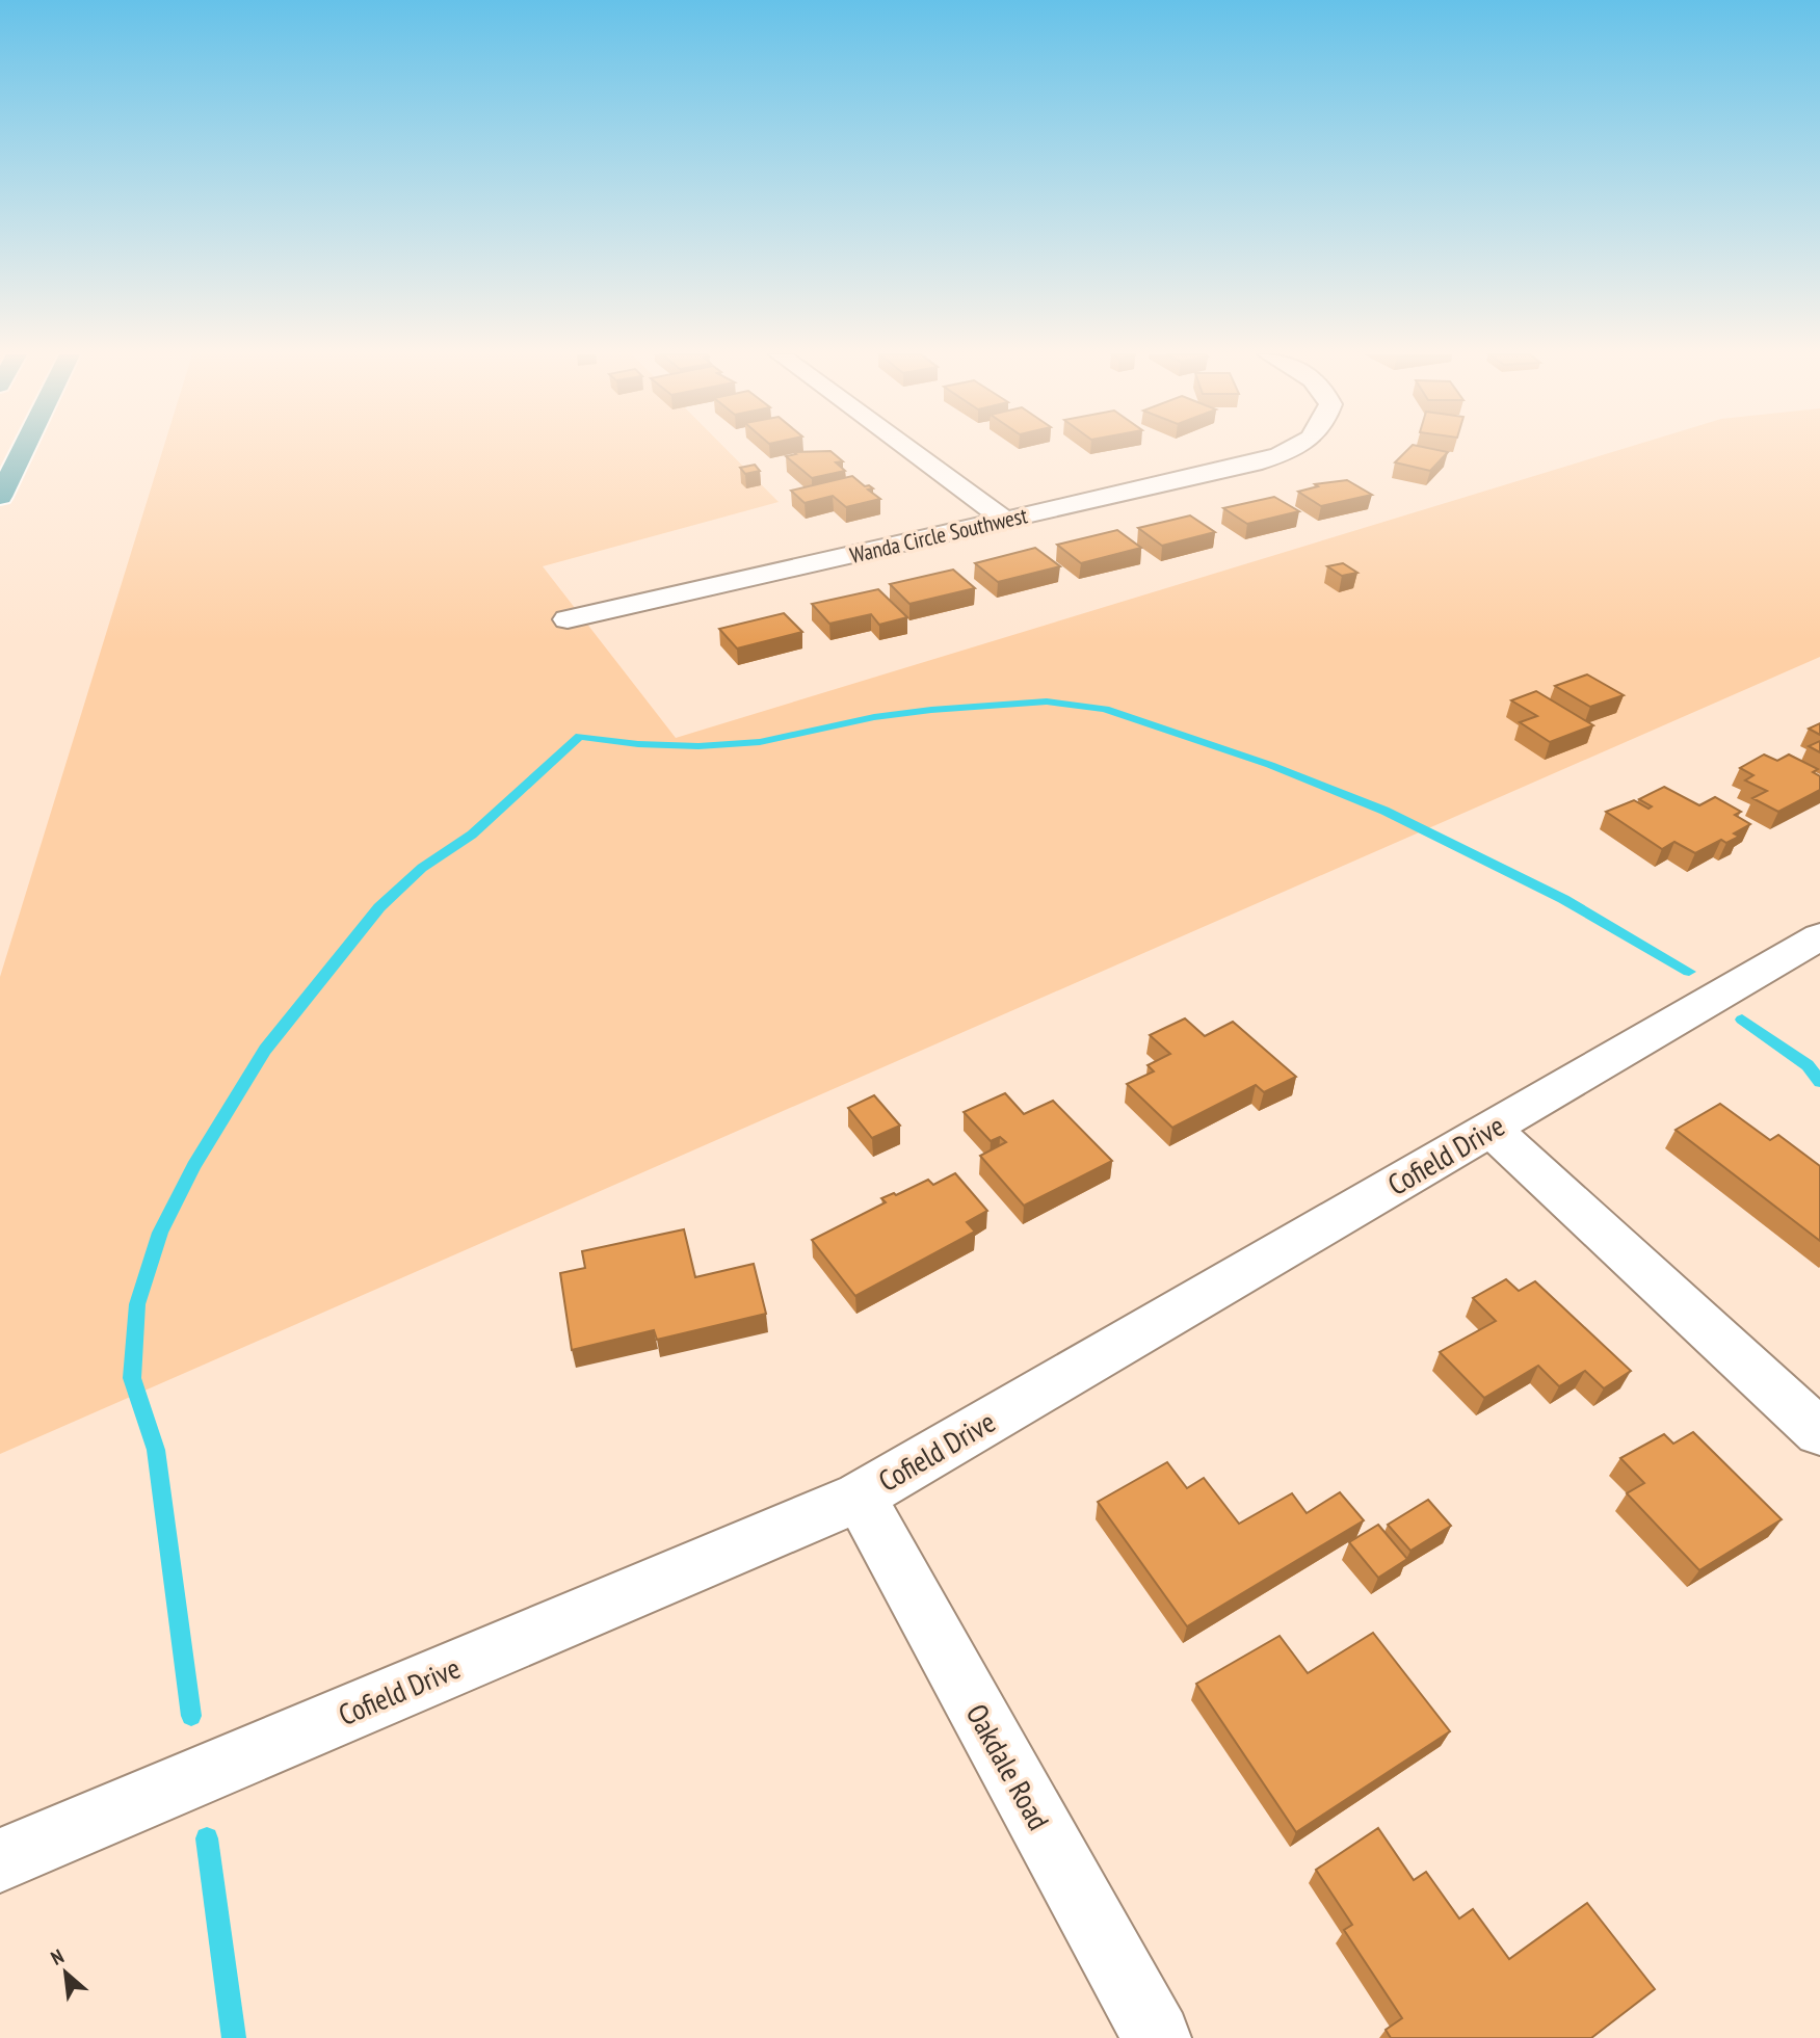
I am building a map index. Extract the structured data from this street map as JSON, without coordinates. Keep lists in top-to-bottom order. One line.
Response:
{"streets":{"street":["Wanda Circle Southwest","Cofield Drive","Oakdale Road"]},"crossings":[["Cofield Drive","Oakdale Road"]],"north":"top left"}
